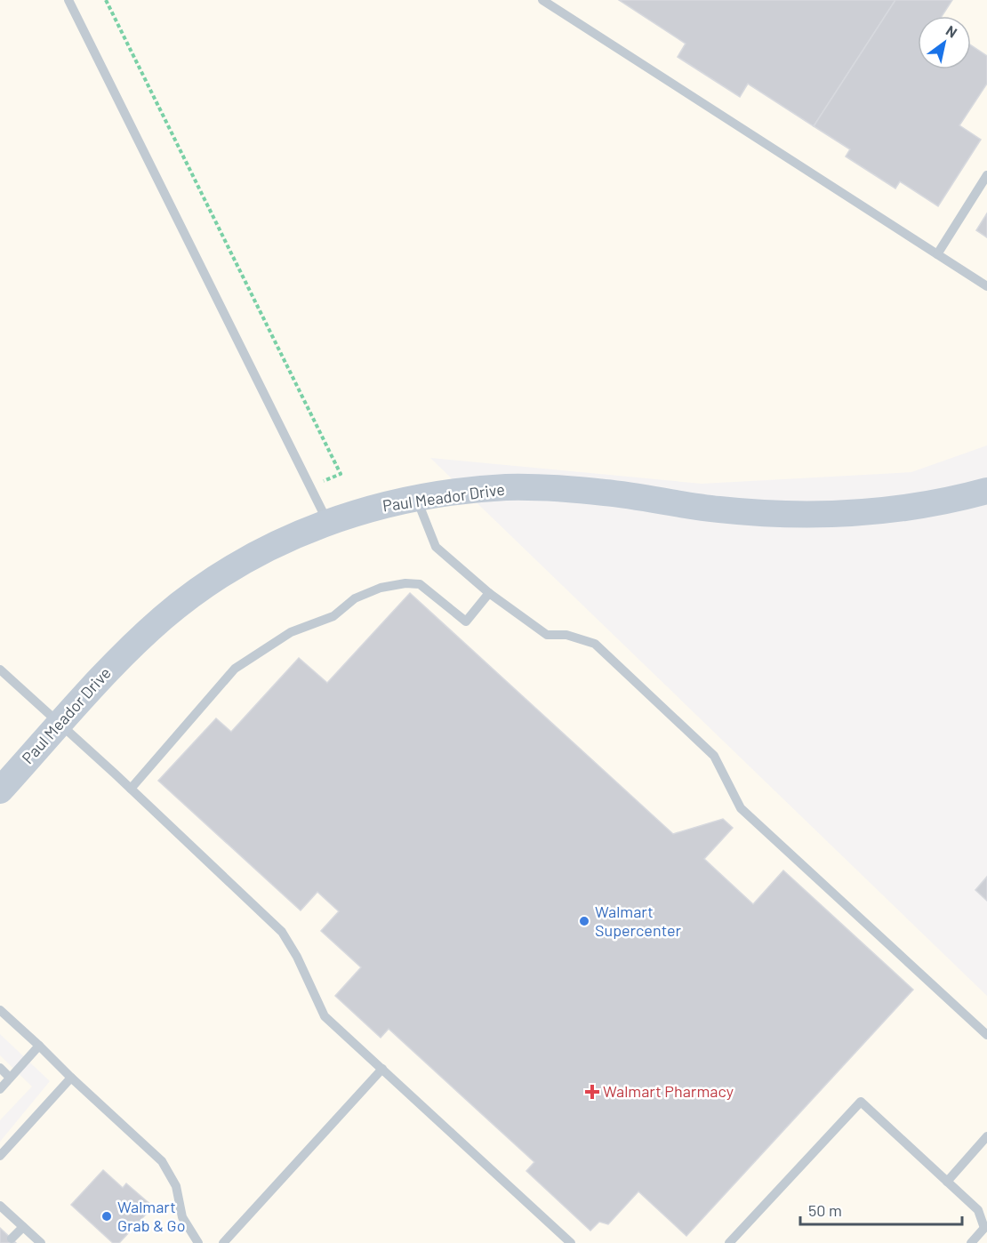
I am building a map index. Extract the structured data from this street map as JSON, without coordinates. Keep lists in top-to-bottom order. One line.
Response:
{"streets":{"street":["Paul Meador Drive"]},"places":{"other":["Walmart Supercenter","Walmart Grab & Go"],"health":["Walmart Pharmacy"]},"scale_bar":"50 m","north":"top right"}
